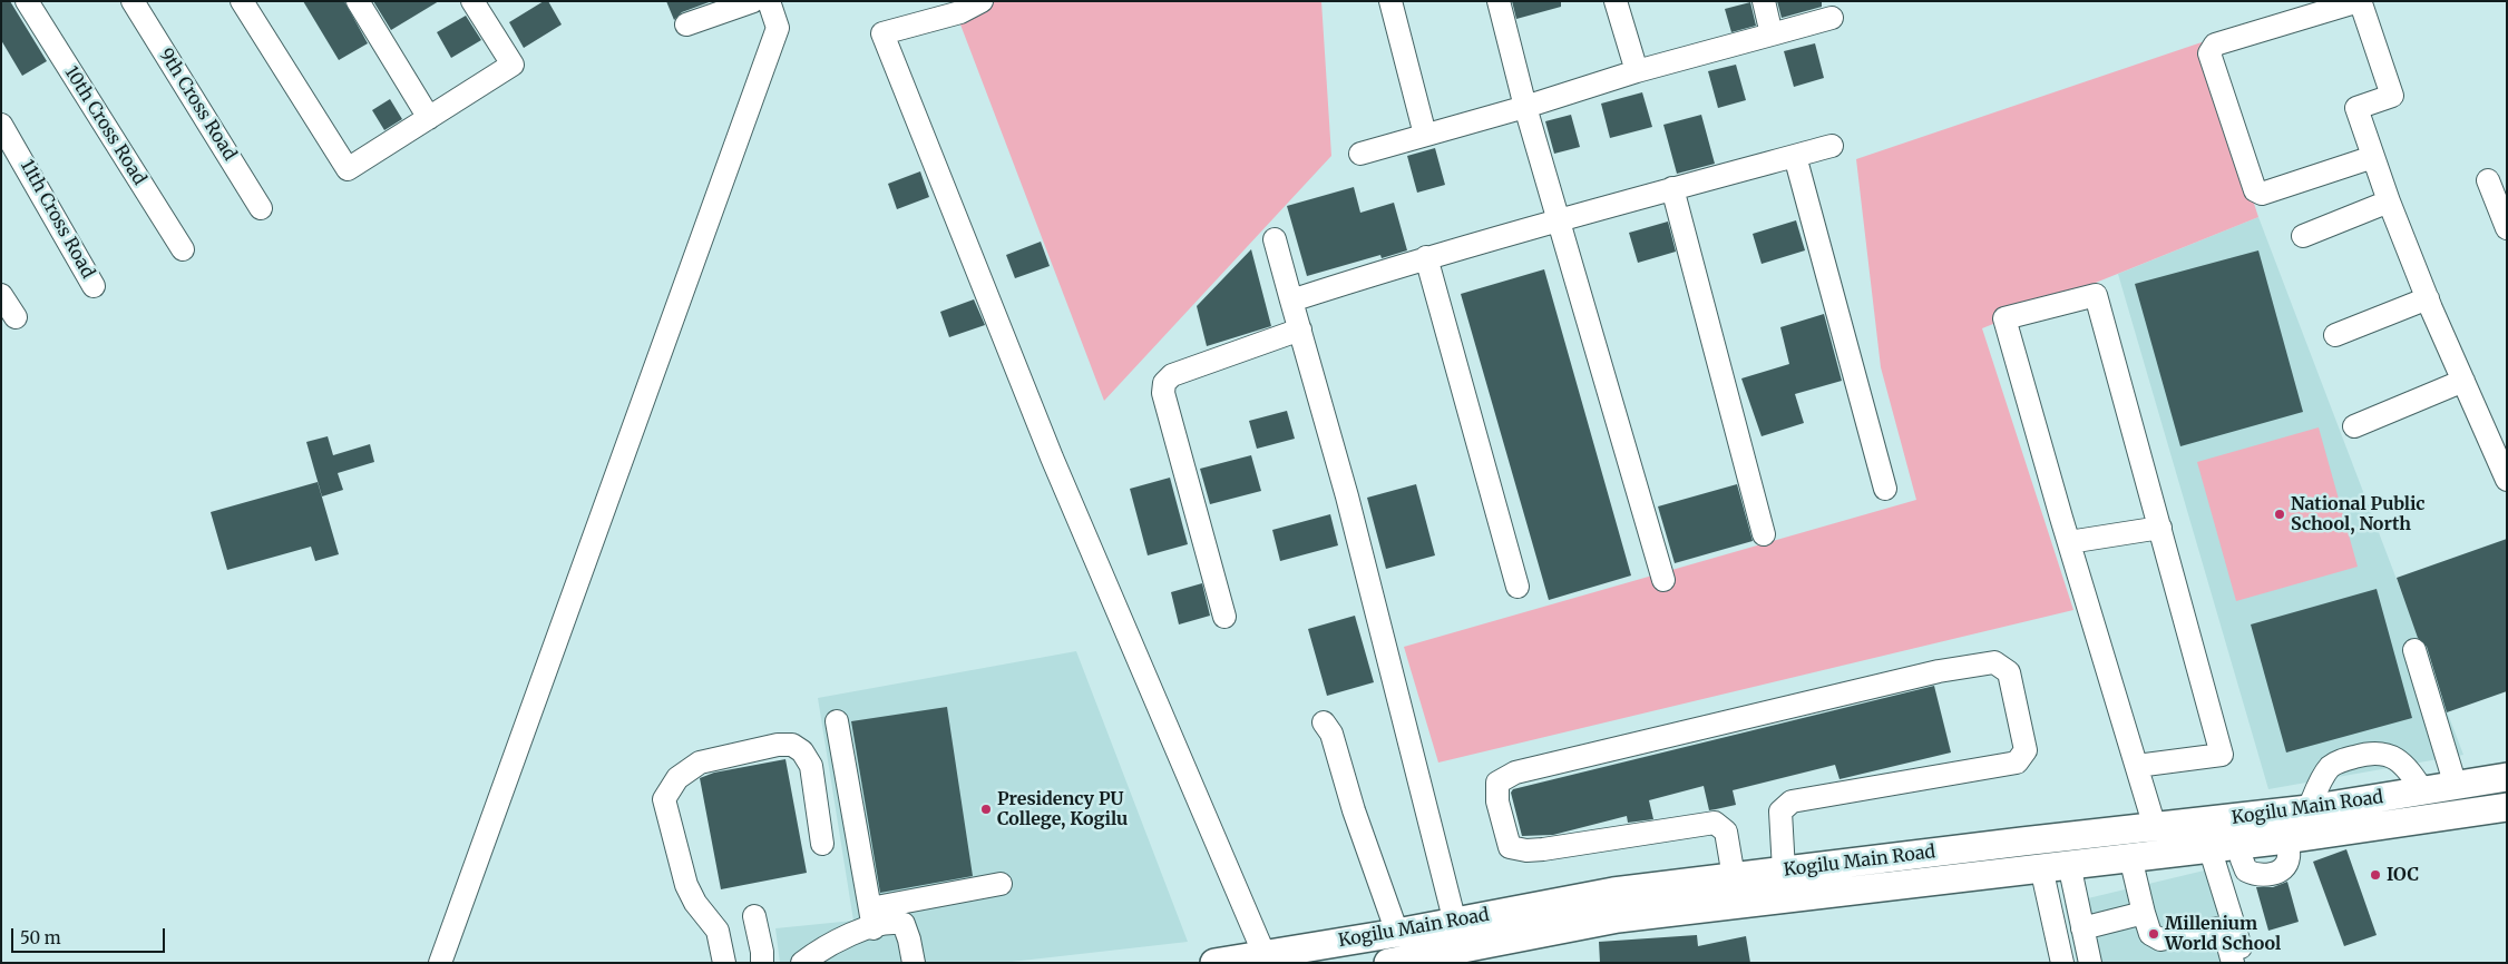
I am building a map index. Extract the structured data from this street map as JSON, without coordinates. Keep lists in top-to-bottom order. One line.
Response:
{"streets":{"main road":["Kogilu Main Road"],"street":["9th Cross Road","10th Cross Road","11th Cross Road"]},"places":["National Public School, North","Presidency PU College, Kogilu","IOC","Millenium World School"],"scale_bar":"50 m"}
